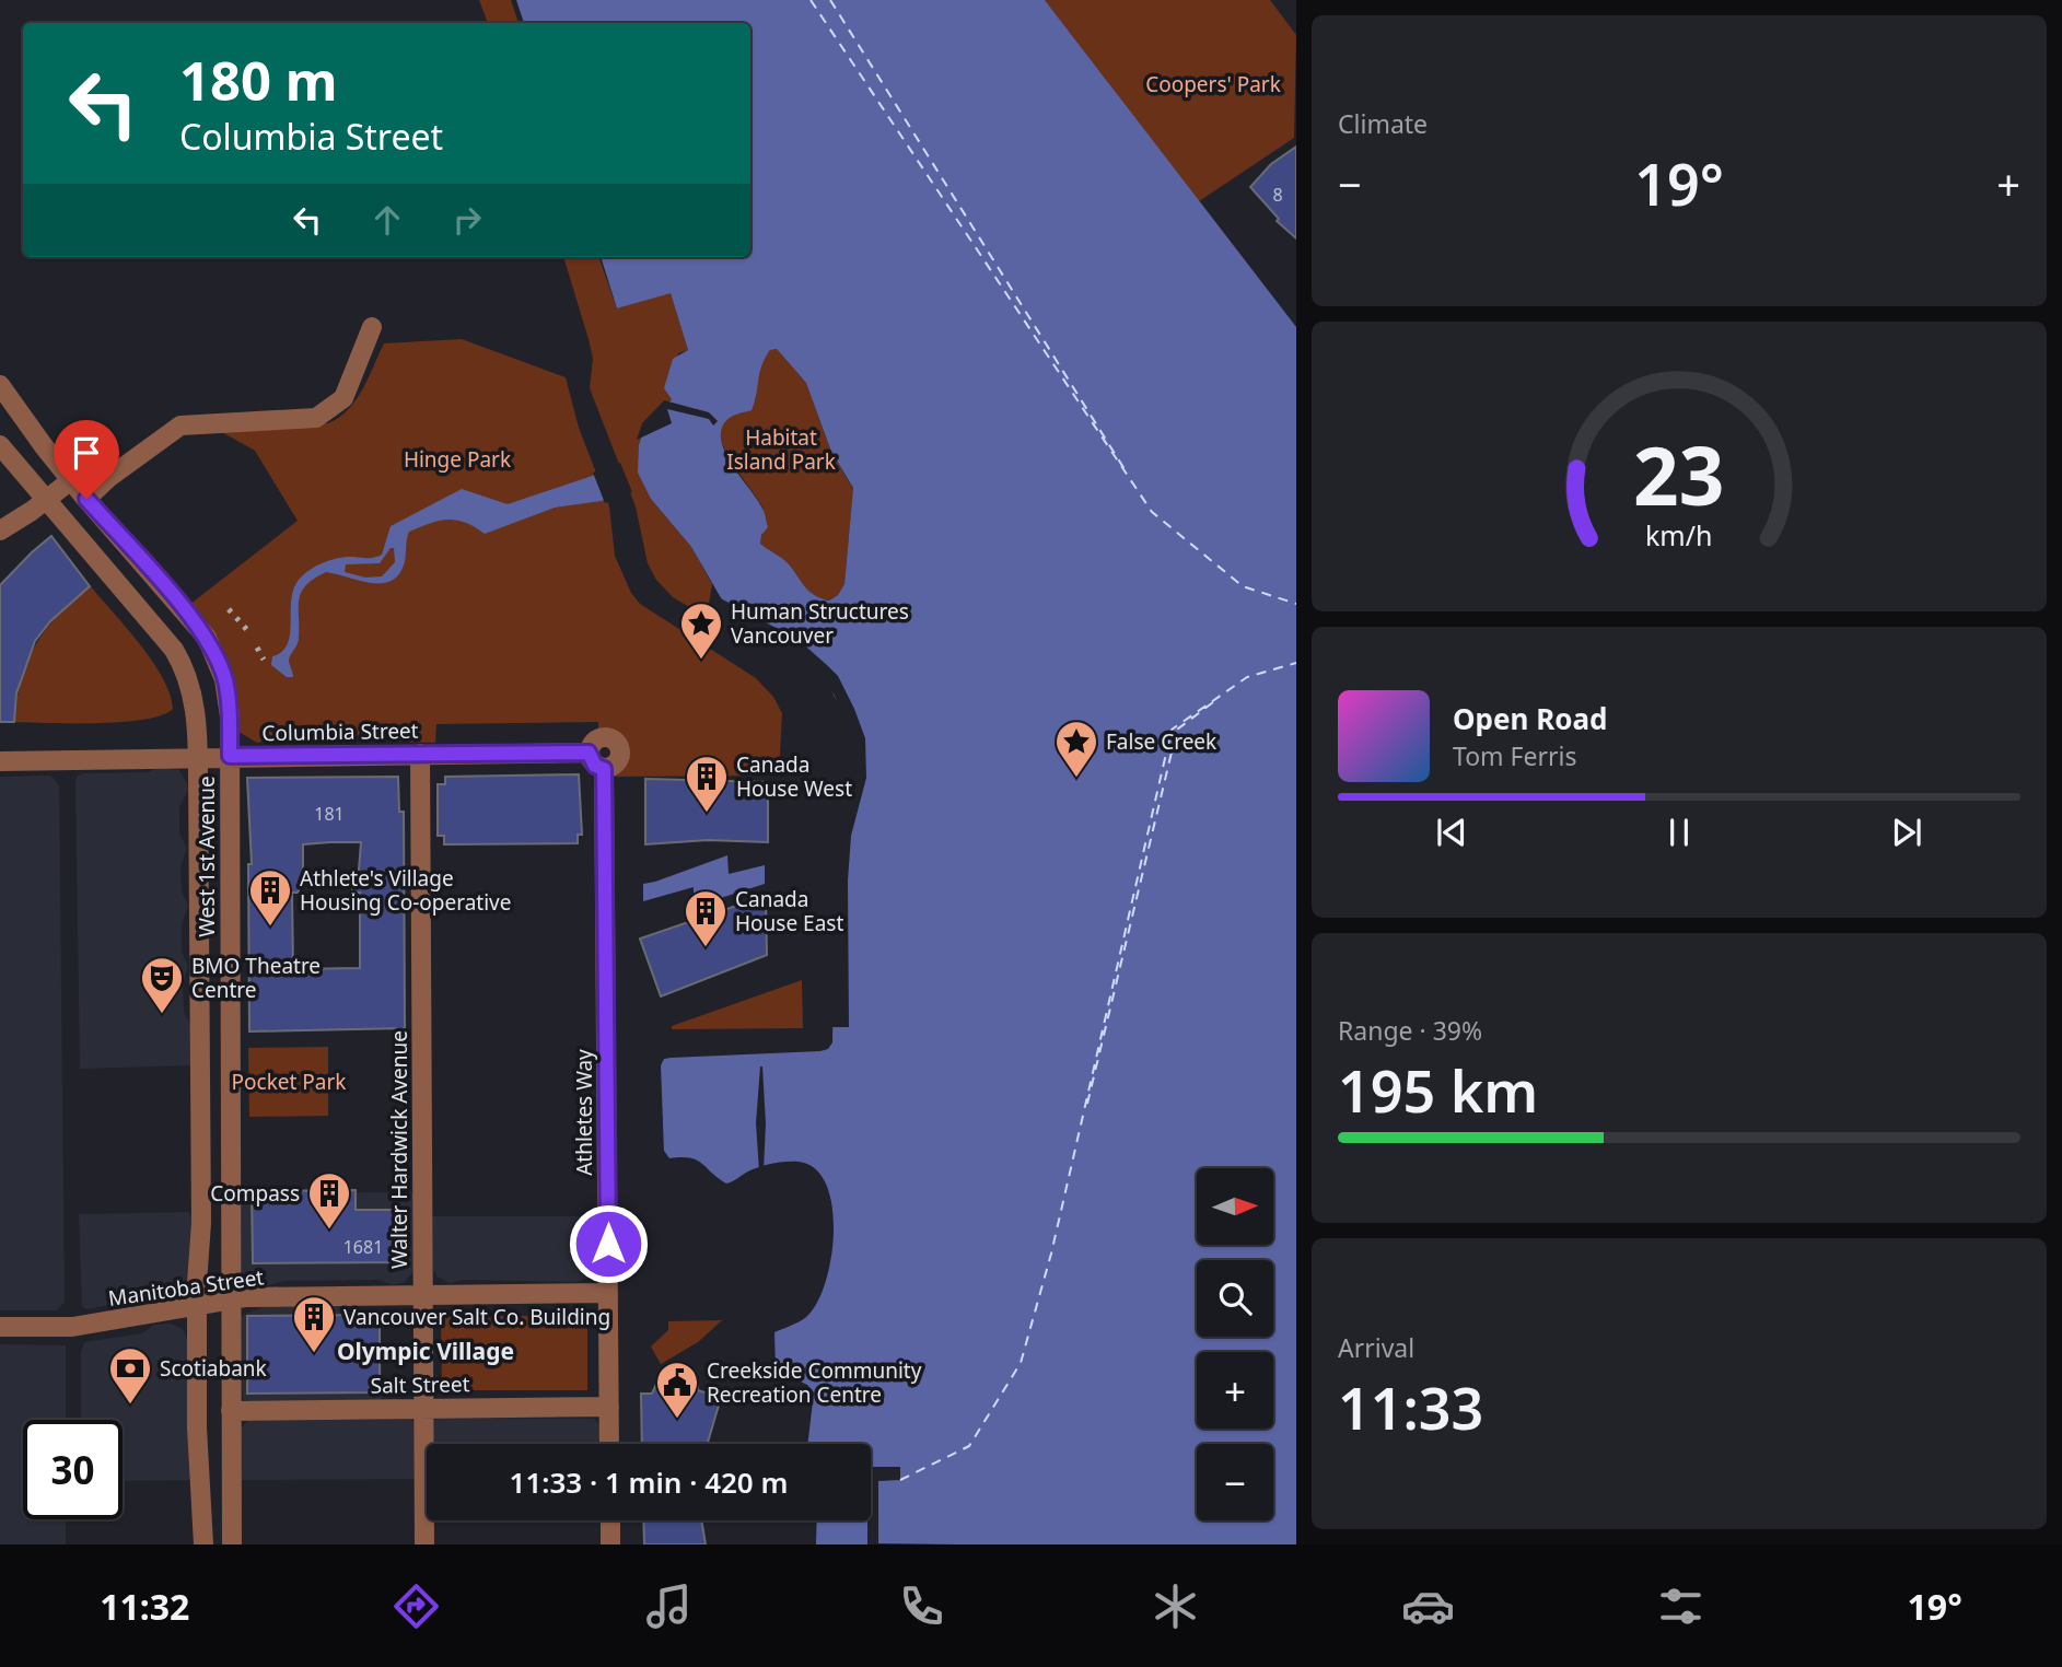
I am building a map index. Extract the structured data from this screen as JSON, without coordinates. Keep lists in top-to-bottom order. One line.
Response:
{"streets":{"street":["Columbia Street","West 1st Avenue","Athletes Way","Walter Hardwick Avenue","Manitoba Street","Salt Street"]},"crossings":[["Columbia Street","West 1st Avenue"],["Columbia Street","Athletes Way"],["Columbia Street","Walter Hardwick Avenue"],["West 1st Avenue","Manitoba Street"],["West 1st Avenue","Salt Street"],["Athletes Way","Manitoba Street"],["Athletes Way","Salt Street"],["Walter Hardwick Avenue","Manitoba Street"],["Walter Hardwick Avenue","Salt Street"]],"districts":["Olympic Village"],"parks":["Coopers' Park","Habitat Island Park","Hinge Park","Pocket Park"],"places":{"place":["Human Structures Vancouver","False Creek"],"building":["Canada House West","Athlete's Village Housing Co-operative","Canada House East","Compass","Vancouver Salt Co. Building"],"theatre":["BMO Theatre Centre"],"bank":["Scotiabank"],"public building":["Creekside Community Recreation Centre"]},"house_numbers":["8","181","1681"],"north":"right","page":{"tile":["Climate",["Range · 39%","195 km"],["Arrival","11:33"]],"turn":["180 m","Columbia Street"],"heat":["−","19°","+"],"song":["Open Road","Tom Ferris"],"map_buttons":["+","−"],"limit":"30","trip":"11:33 · 1 min · 420 m","tabs":["11:32","19°"],"gauge":["23","km/h"]}}
